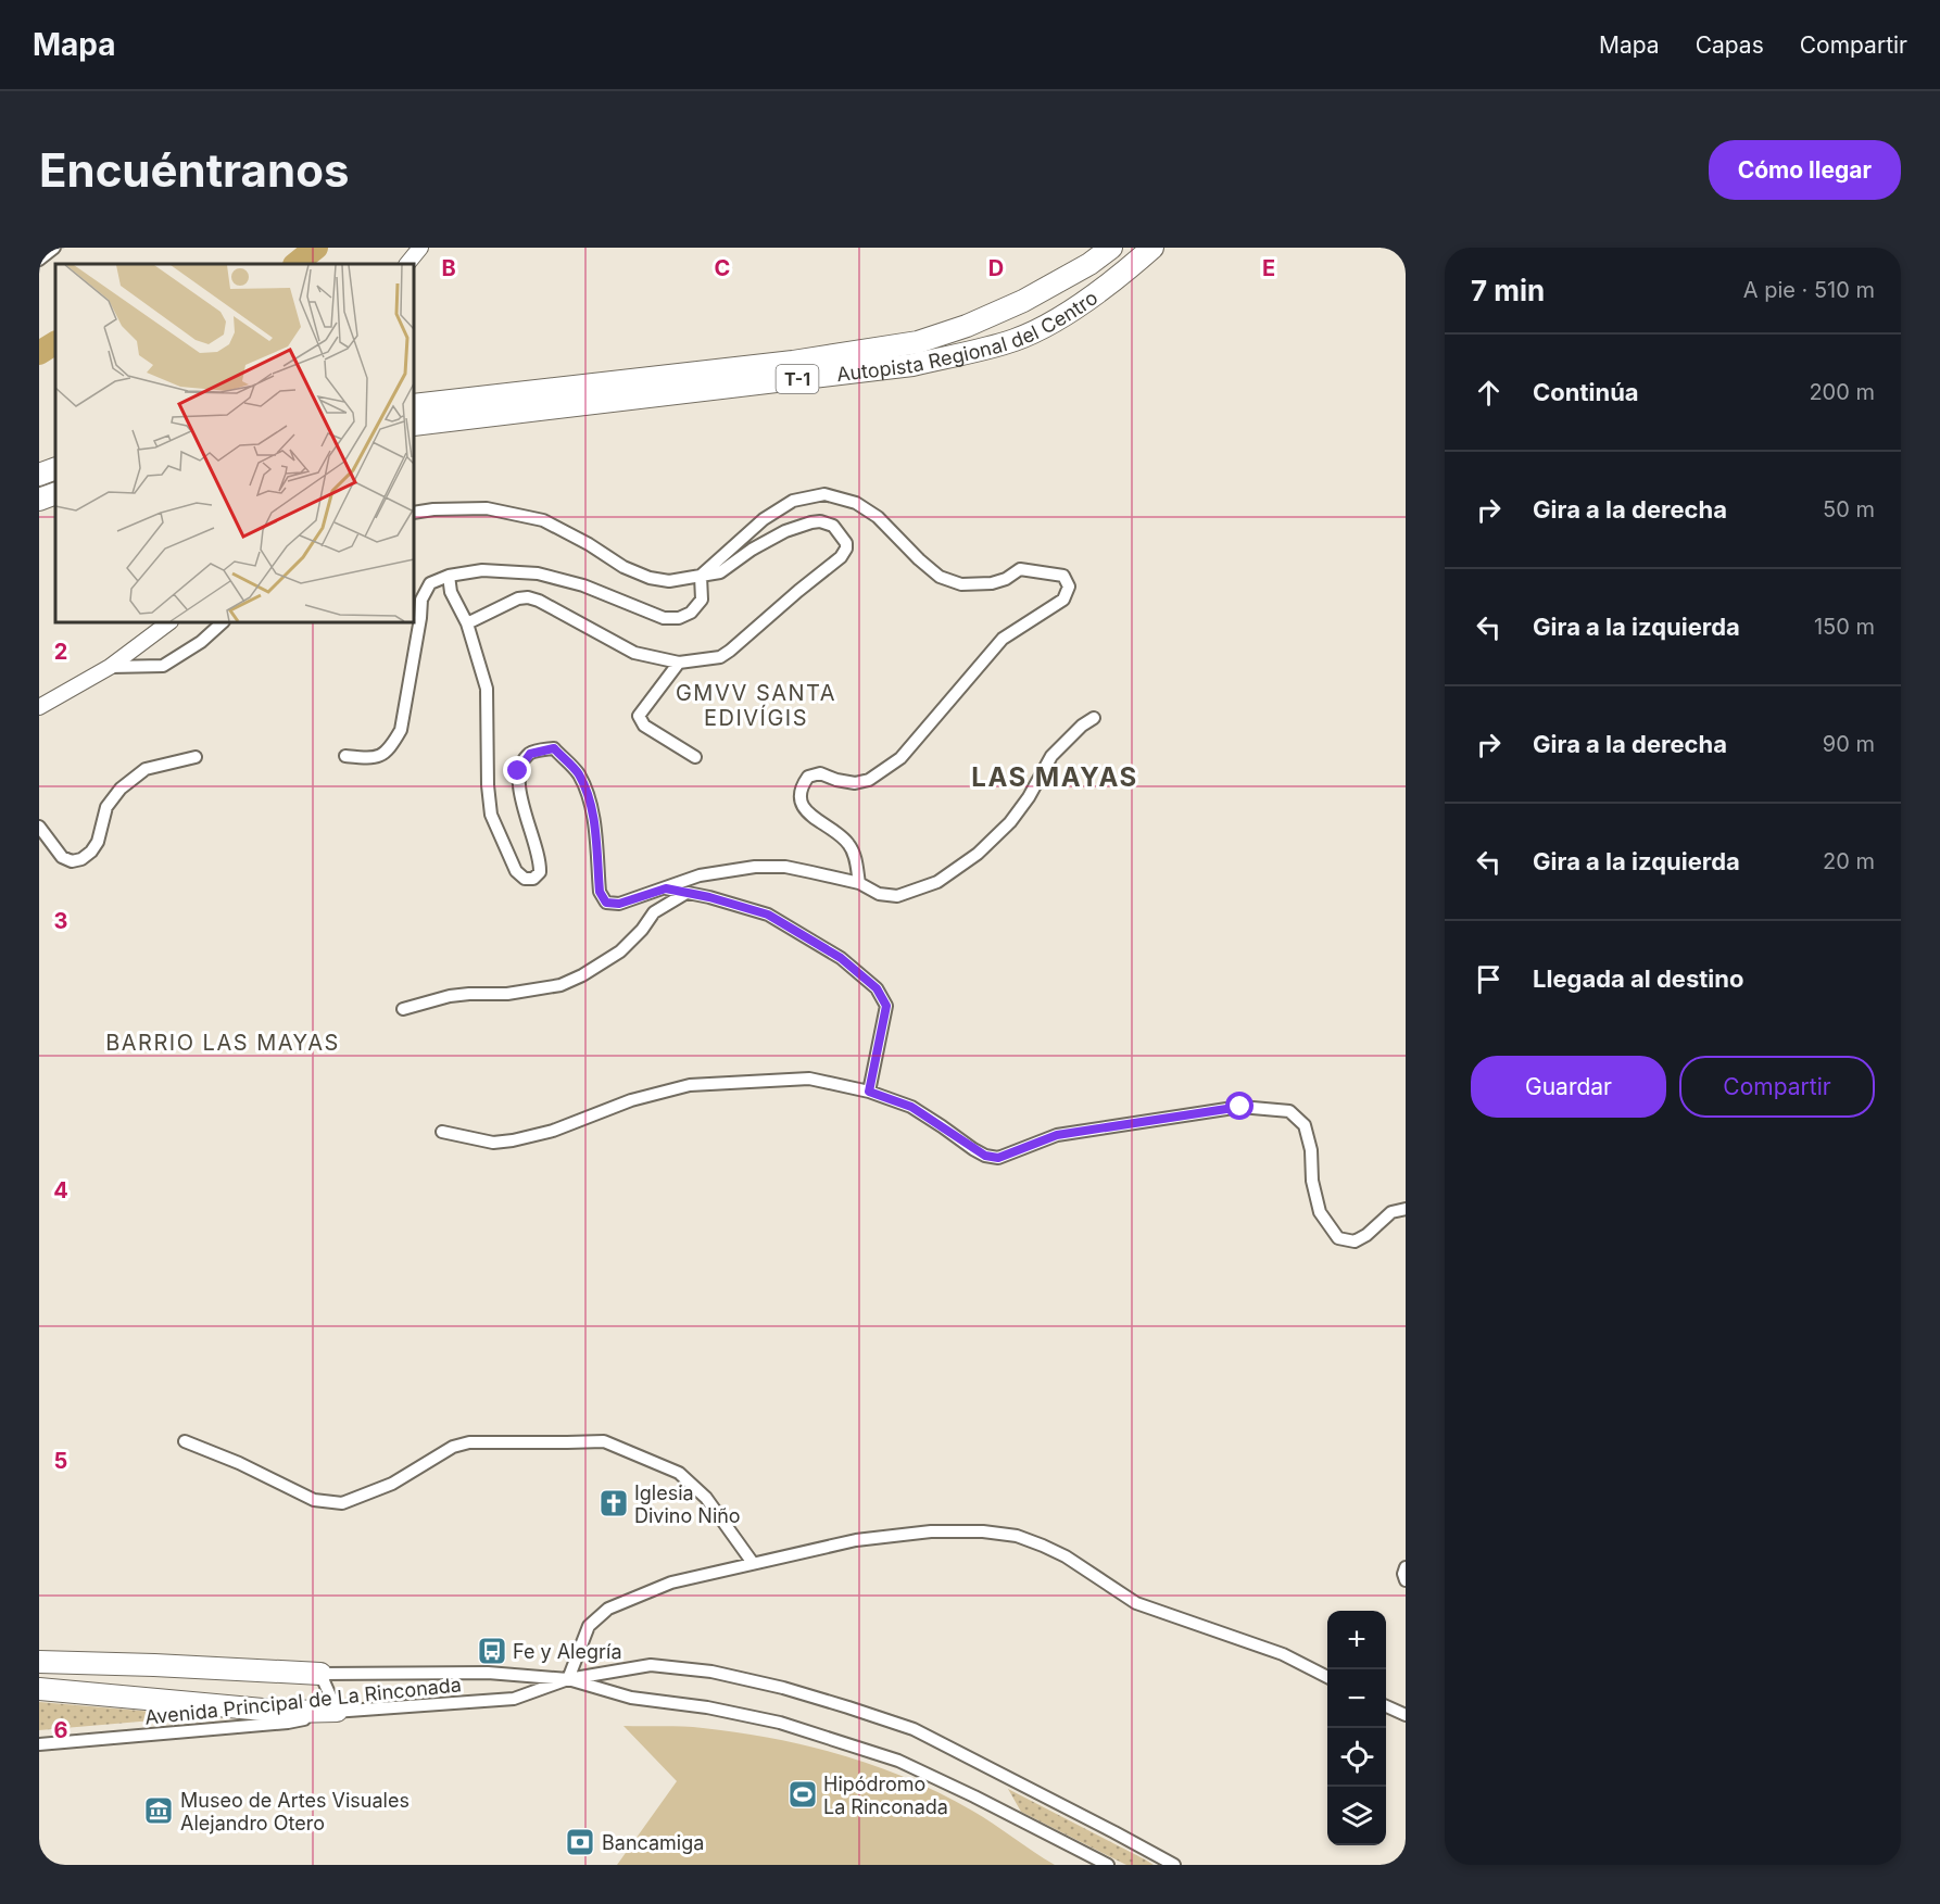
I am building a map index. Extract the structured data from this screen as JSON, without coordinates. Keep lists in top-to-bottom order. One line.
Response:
{"streets":{"highway":["Autopista Regional del Centro","T-1"],"street":["Avenida Principal de La Rinconada"]},"districts":["GMVV SANTA EDIVÍGIS","LAS MAYAS","BARRIO LAS MAYAS"],"places":{"church":["Iglesia Divino Niño"],"bus stop":["Fe y Alegría"],"sports":["Hipódromo La Rinconada"],"museum":["Museo de Artes Visuales Alejandro Otero"],"bank":["Bancamiga"]},"page":{"header":"Mapa","nav":["Mapa","Capas","Compartir"],"buttons":["Cómo llegar",["Guardar","Compartir"]],"title":"Encuéntranos","heading":["7 min","A pie · 510 m"],"list":[["Continúa","200 m"],["Gira a la derecha","50 m"],["Gira a la izquierda","150 m"],["Gira a la derecha","90 m"],["Gira a la izquierda","20 m"],"Llegada al destino"],"map_buttons":["+","−"]},"grid":{"columns":["B","C","D","E"],"rows":["2","3","4","5","6"]}}
